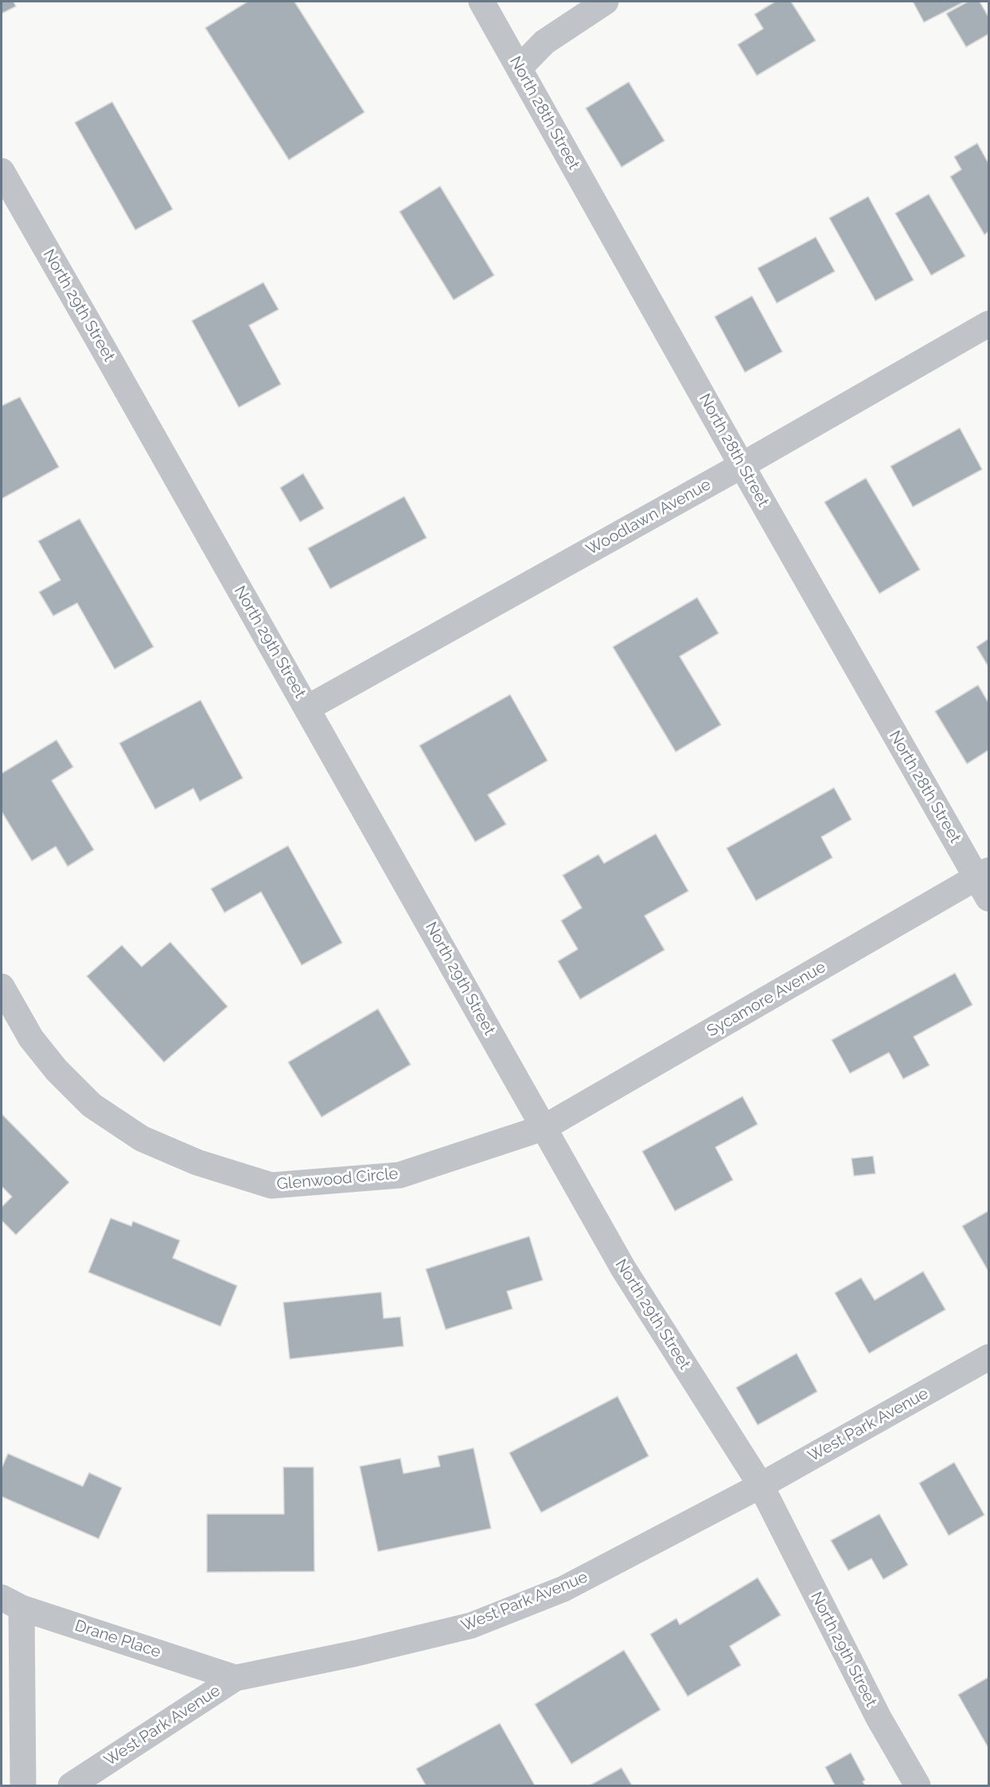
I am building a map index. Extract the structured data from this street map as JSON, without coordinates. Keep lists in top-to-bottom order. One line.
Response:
{"streets":{"street":["North 28th Street","North 29th Street","Woodlawn Avenue","Sycamore Avenue","Glenwood Circle","West Park Avenue","Drane Place"]},"crossings":[["North 28th Street","Woodlawn Avenue"],["North 28th Street","Sycamore Avenue"],["North 29th Street","Woodlawn Avenue"],["North 29th Street","Sycamore Avenue"],["North 29th Street","Glenwood Circle"],["North 29th Street","West Park Avenue"],["Sycamore Avenue","Glenwood Circle"],["West Park Avenue","Drane Place"]]}
